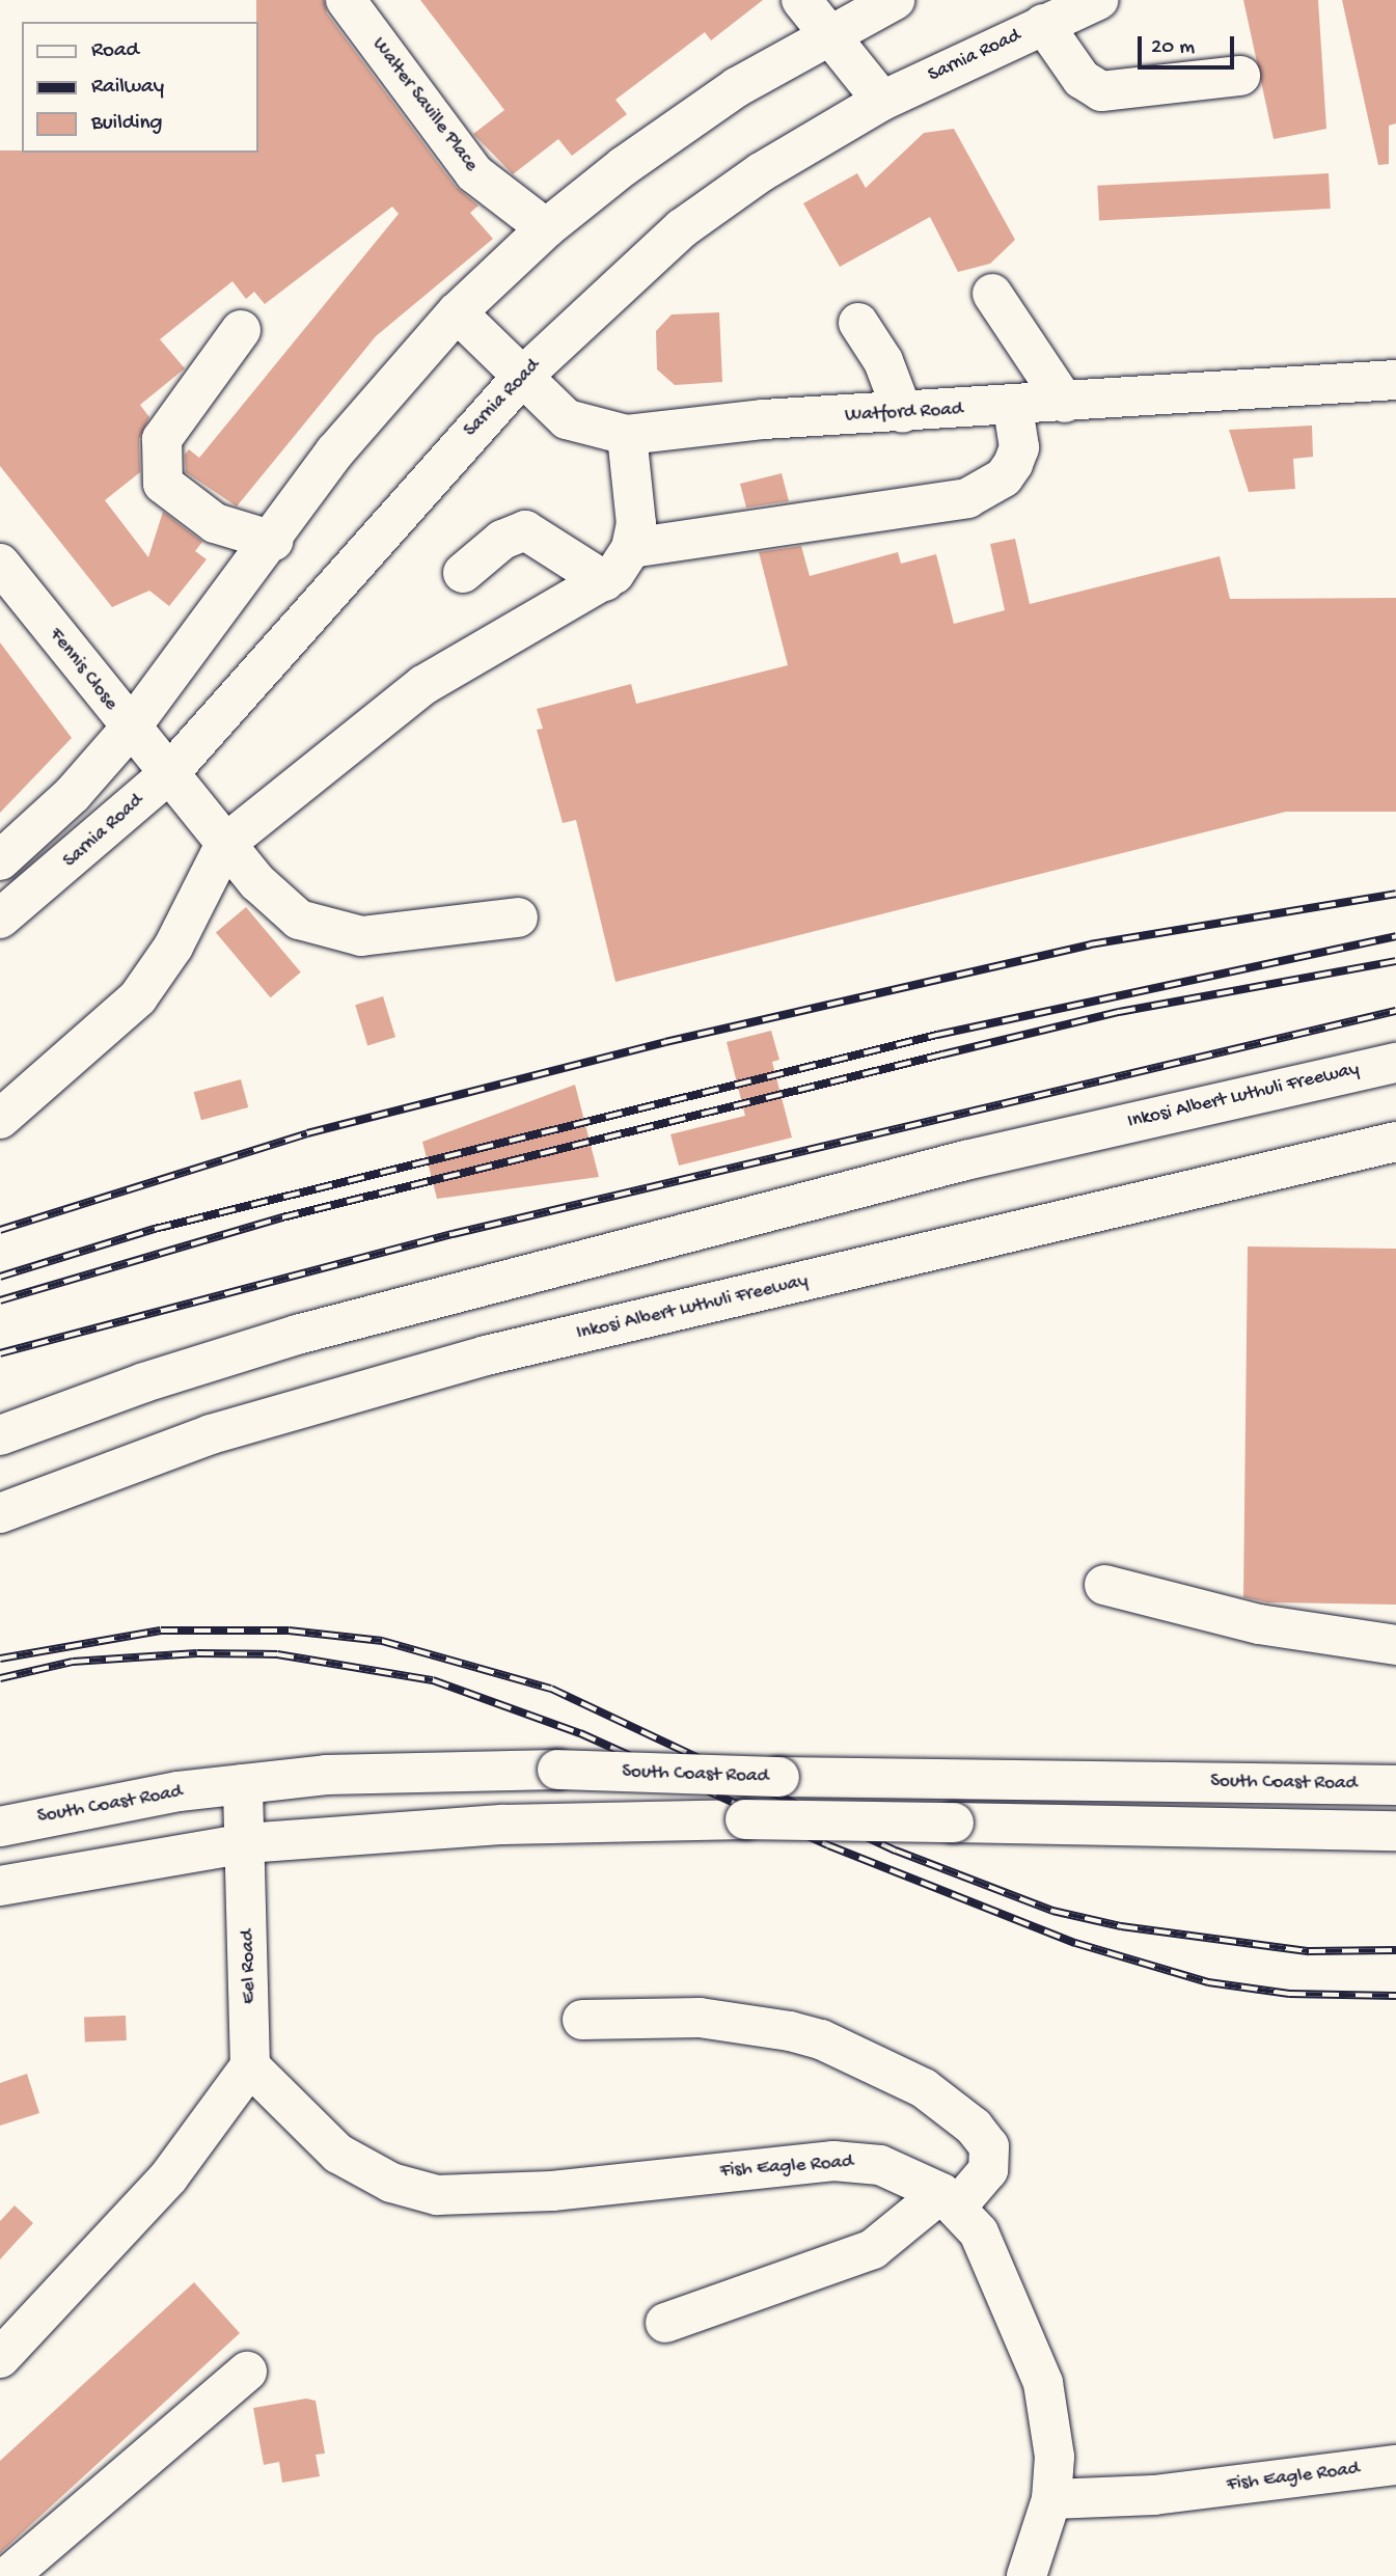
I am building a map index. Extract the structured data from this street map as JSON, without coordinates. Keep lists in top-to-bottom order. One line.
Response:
{"streets":{"main road":["Sarnia Road","Walter Saville Place","Watford Road","Fennis Close","Inkosi Albert Luthuli Freeway","South Coast Road","Eel Road","Fish Eagle Road"]},"crossings":[["Sarnia Road","Watford Road"],["Sarnia Road","Fennis Close"],["South Coast Road","Eel Road"],["Eel Road","Fish Eagle Road"]],"legend":["Road","Railway","Building"],"scale_bar":"20 m"}
